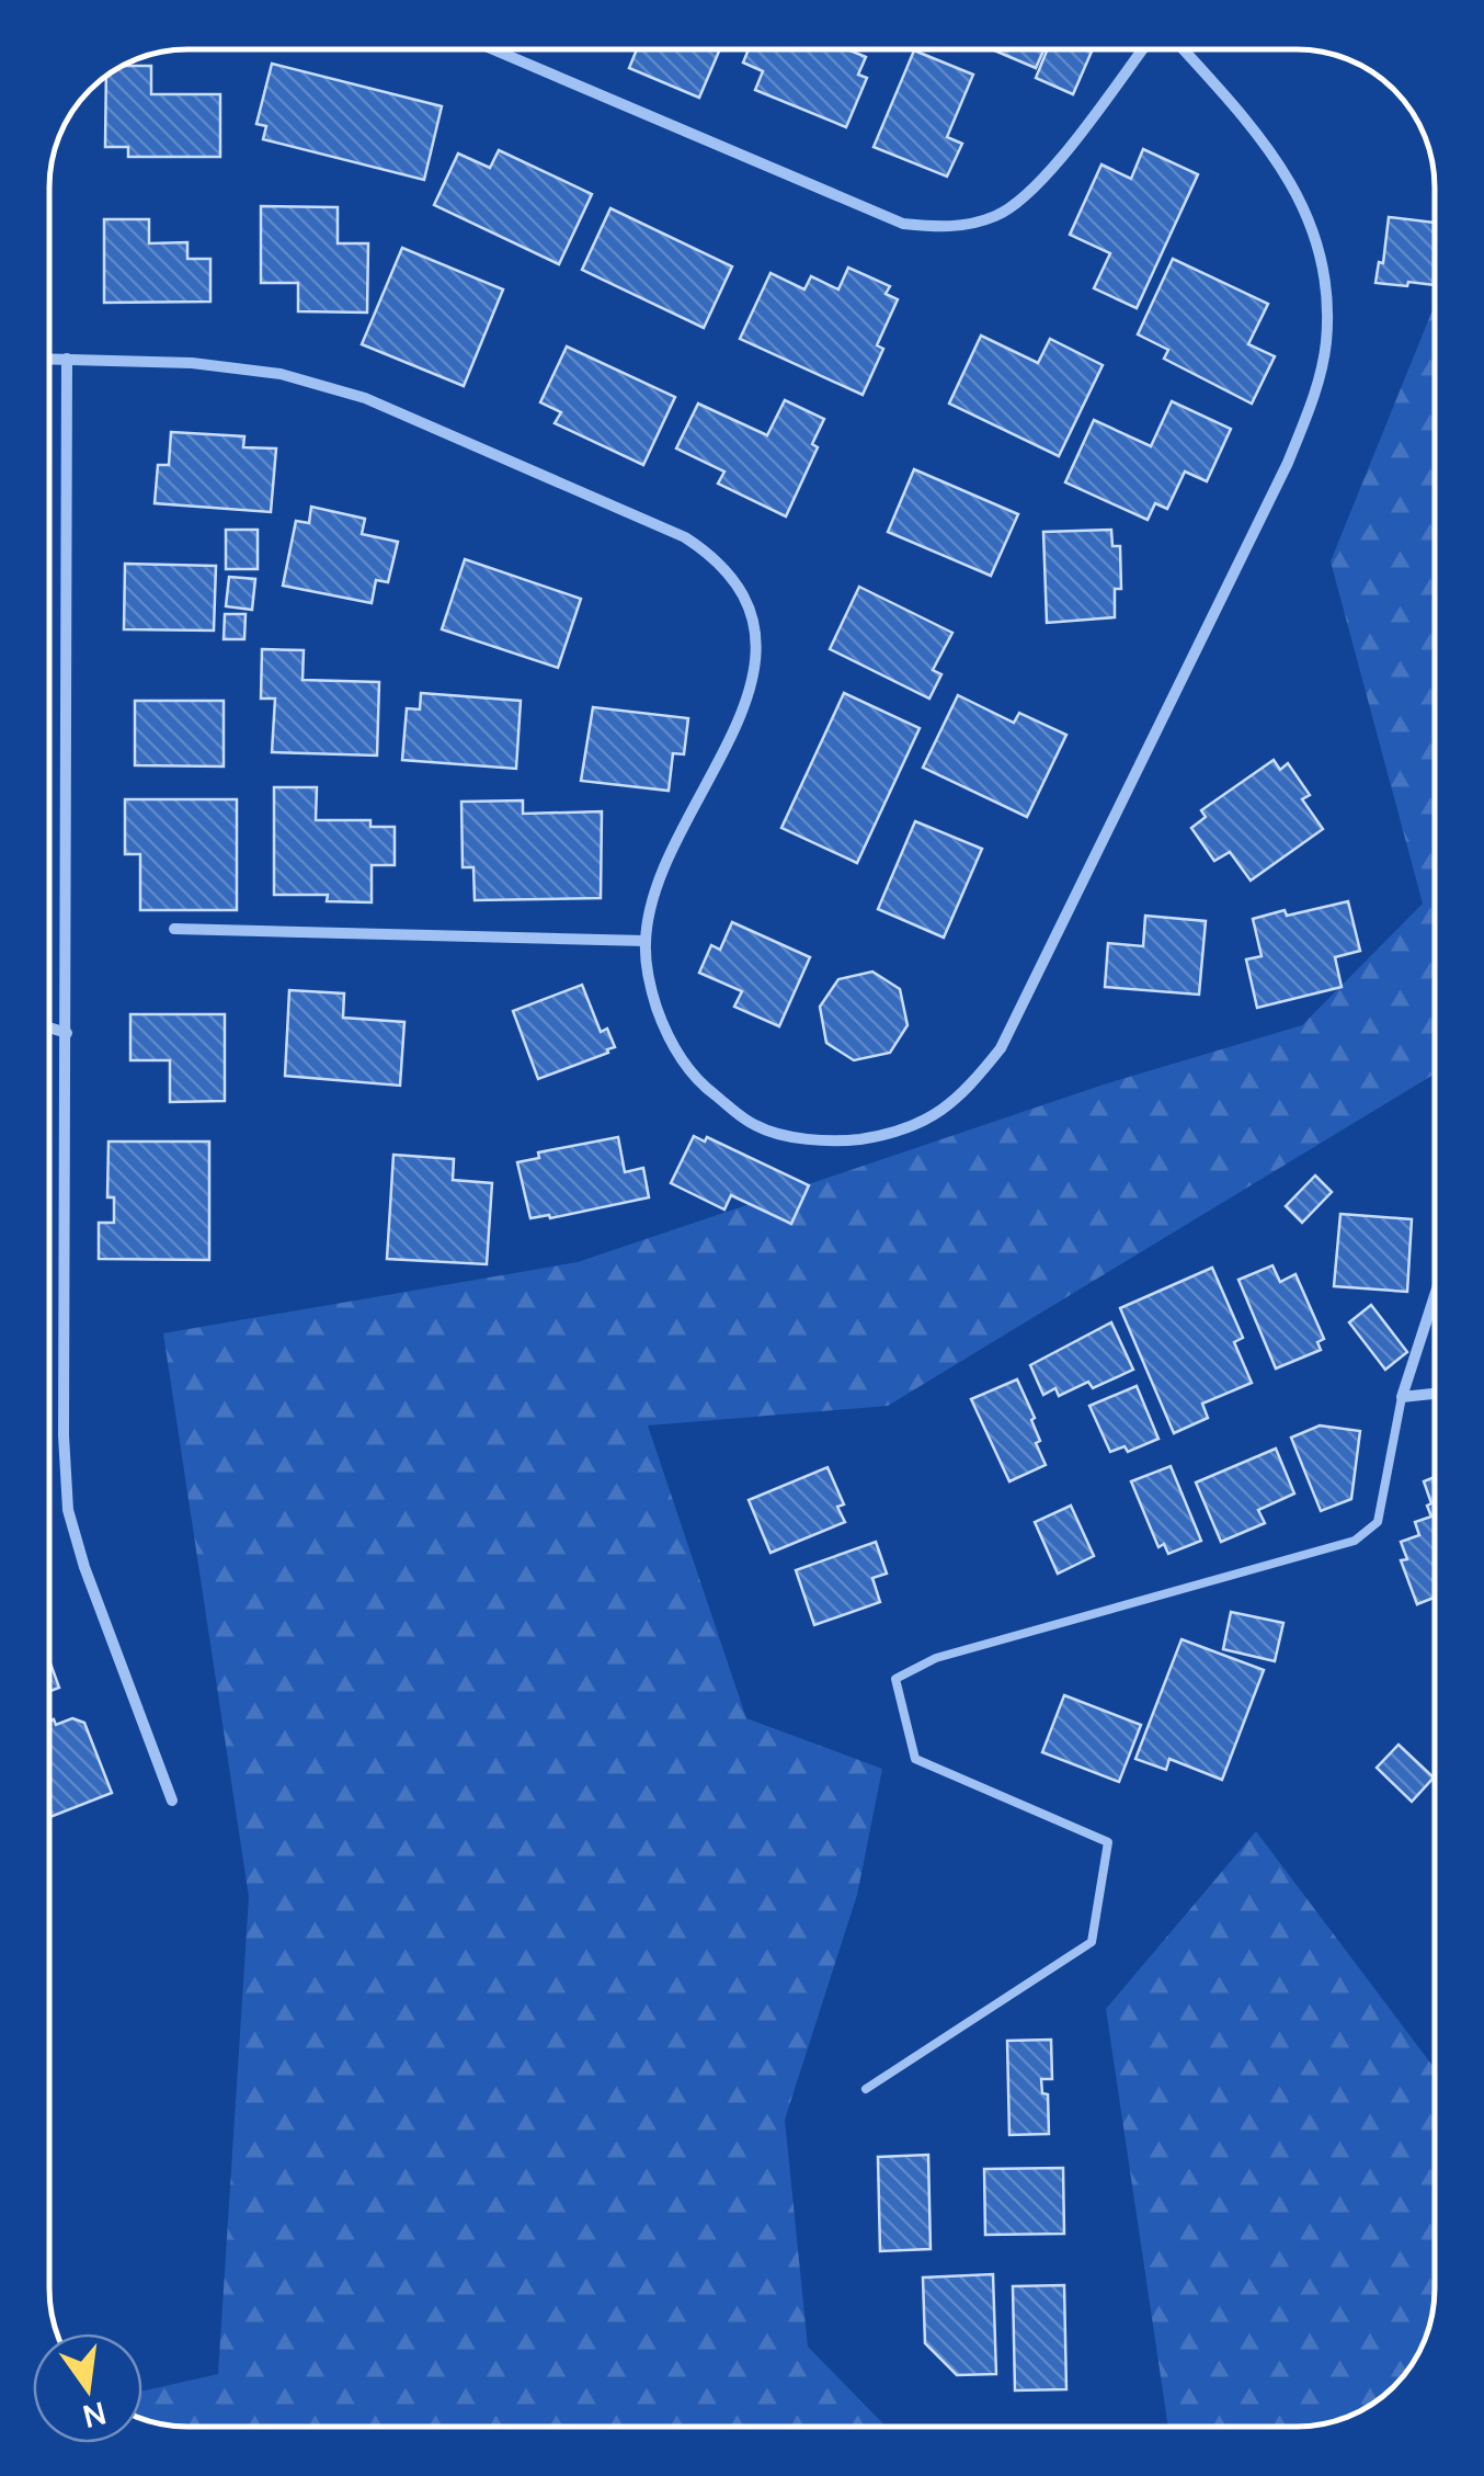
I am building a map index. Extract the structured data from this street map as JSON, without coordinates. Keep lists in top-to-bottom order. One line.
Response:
{"north":"bottom"}
